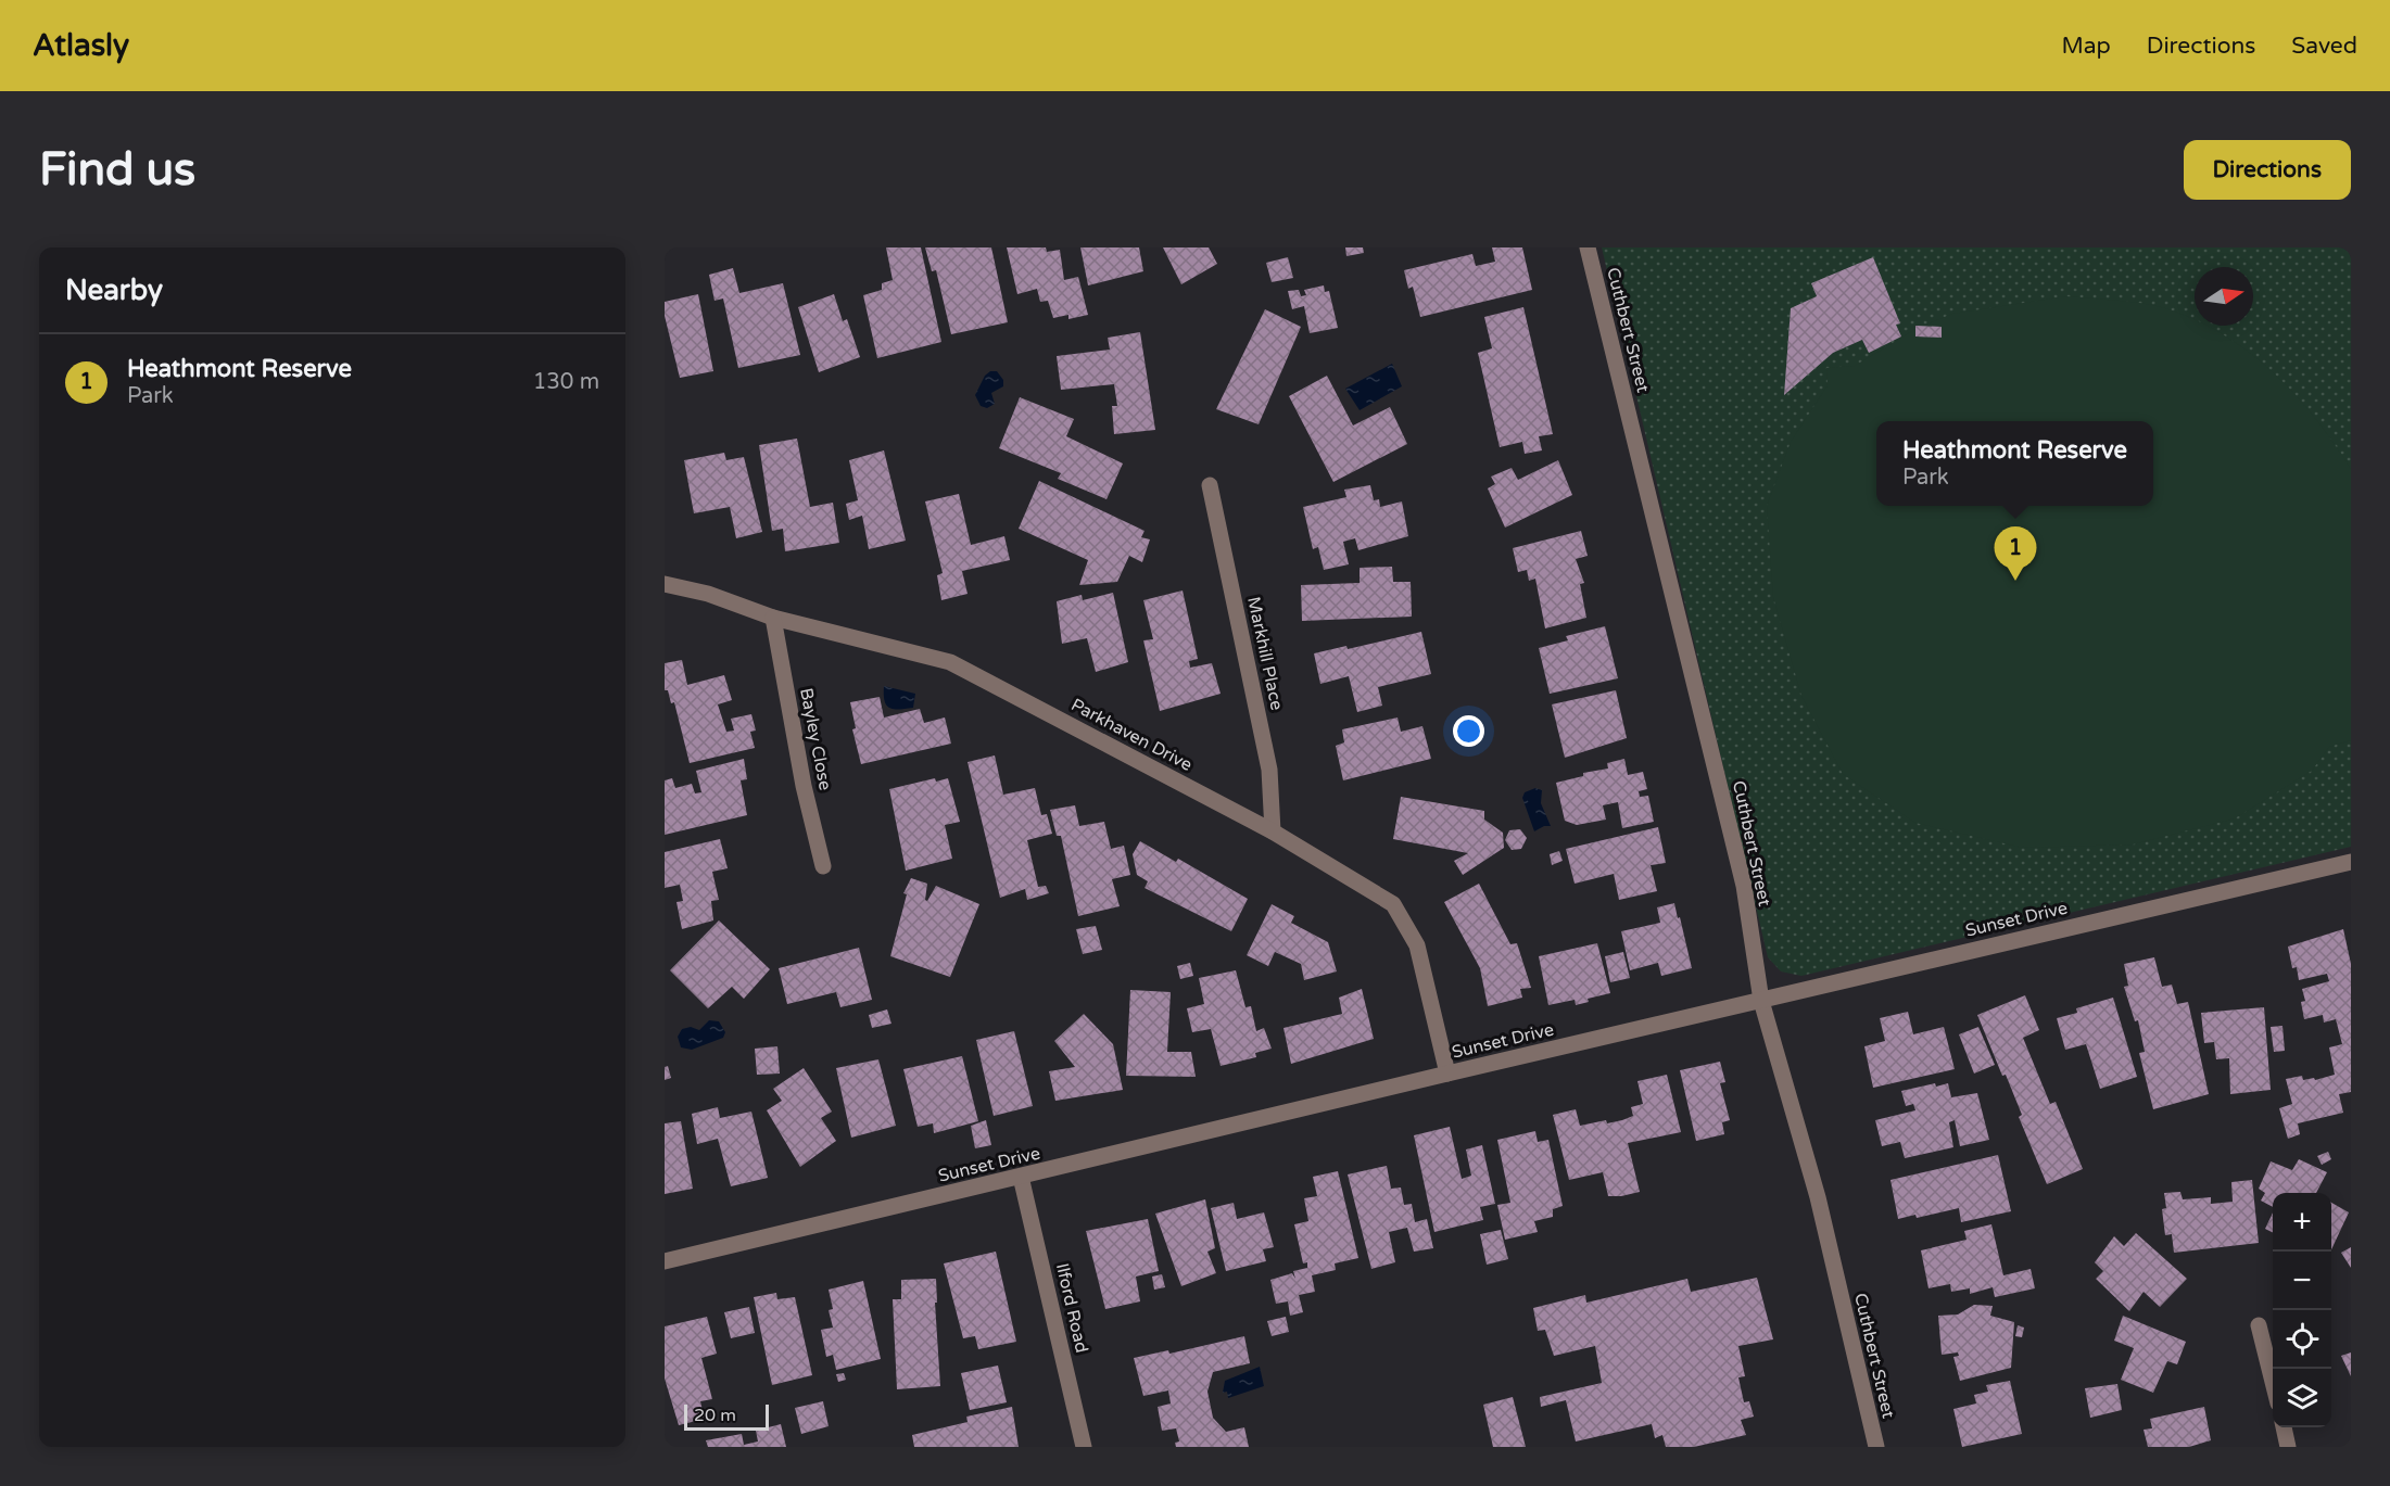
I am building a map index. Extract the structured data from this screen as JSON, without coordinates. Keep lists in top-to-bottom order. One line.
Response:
{"streets":{"street":["Cuthbert Street","Markhill Place","Parkhaven Drive","Bayley Close","Sunset Drive","Ilford Road"]},"crossings":[["Cuthbert Street","Sunset Drive"],["Markhill Place","Parkhaven Drive"],["Parkhaven Drive","Bayley Close"],["Parkhaven Drive","Sunset Drive"],["Sunset Drive","Ilford Road"]],"scale_bar":"20 m","north":"right","page":{"header":"Atlasly","nav":["Map","Directions","Saved"],"buttons":"Directions","title":"Find us","heading":"Nearby","list":[{"mark":"1","name":"Heathmont Reserve","note":"Park","value":"130 m"}],"popup":["Heathmont Reserve","Park"],"pins":"1","map_buttons":["+","−"],"scale":"20 m"}}
